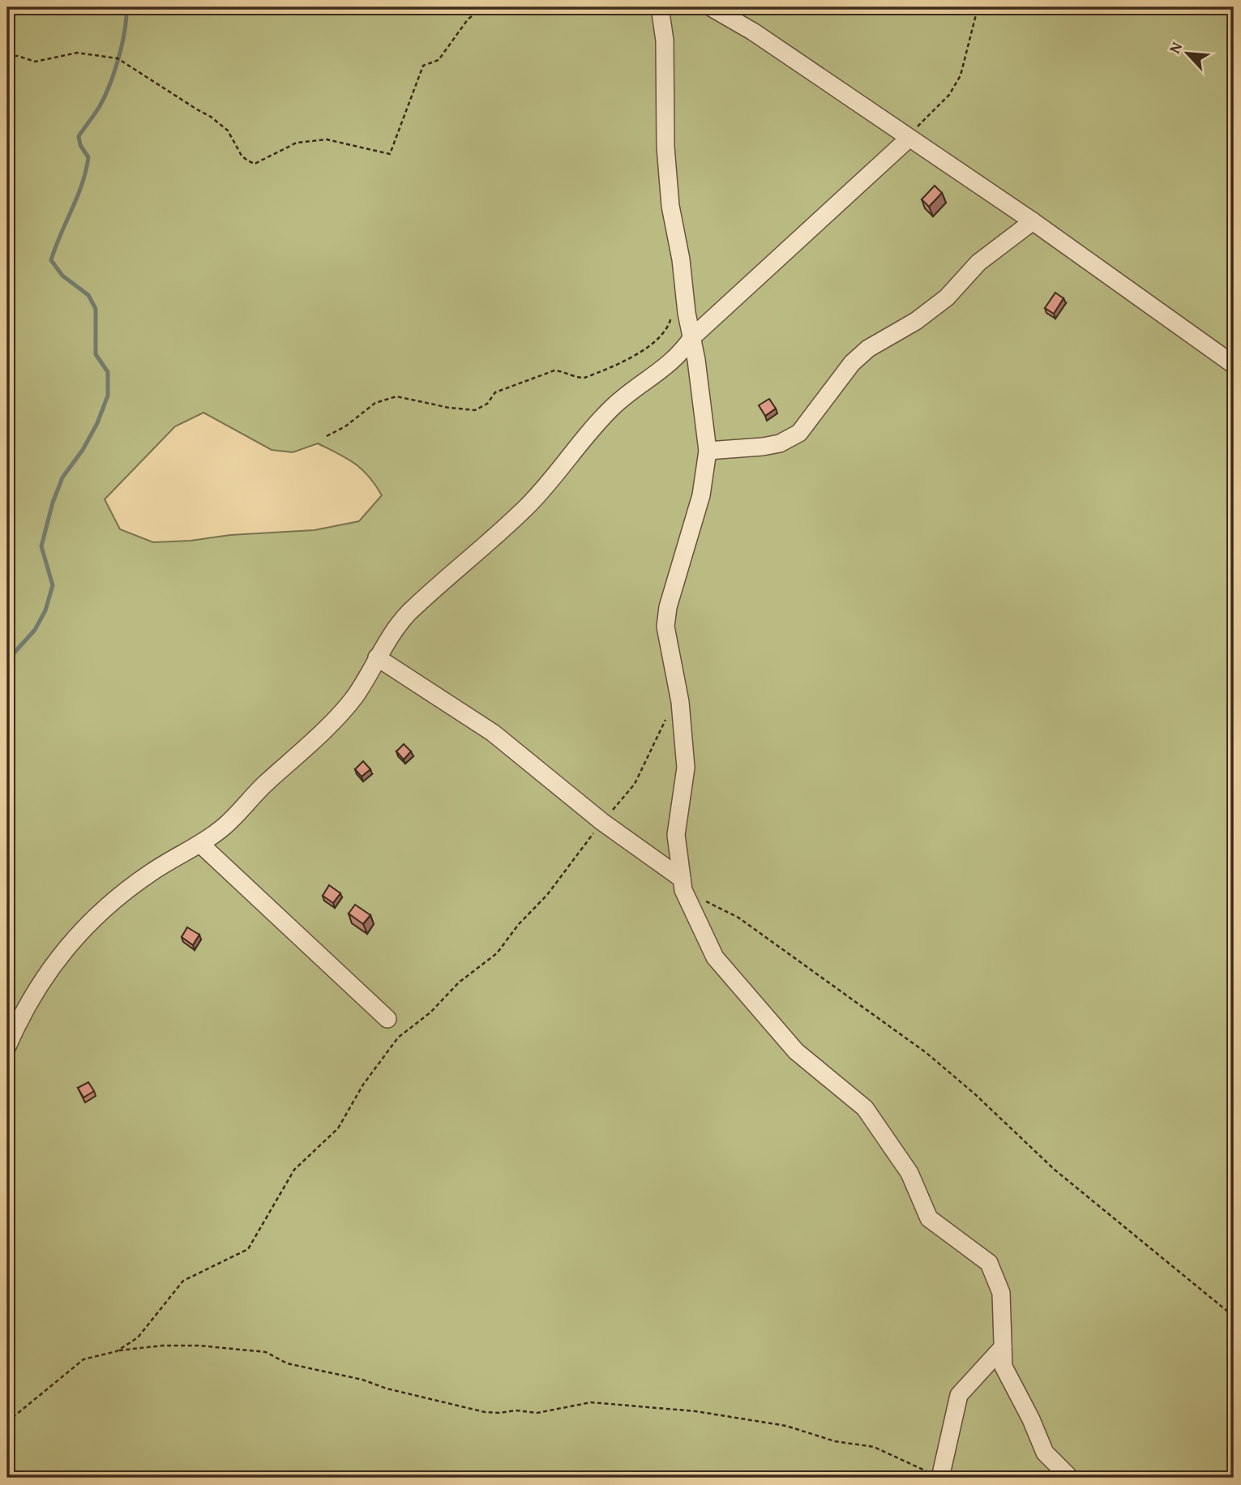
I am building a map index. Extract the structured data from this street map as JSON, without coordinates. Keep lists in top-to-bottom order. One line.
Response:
{"north":"top left"}
